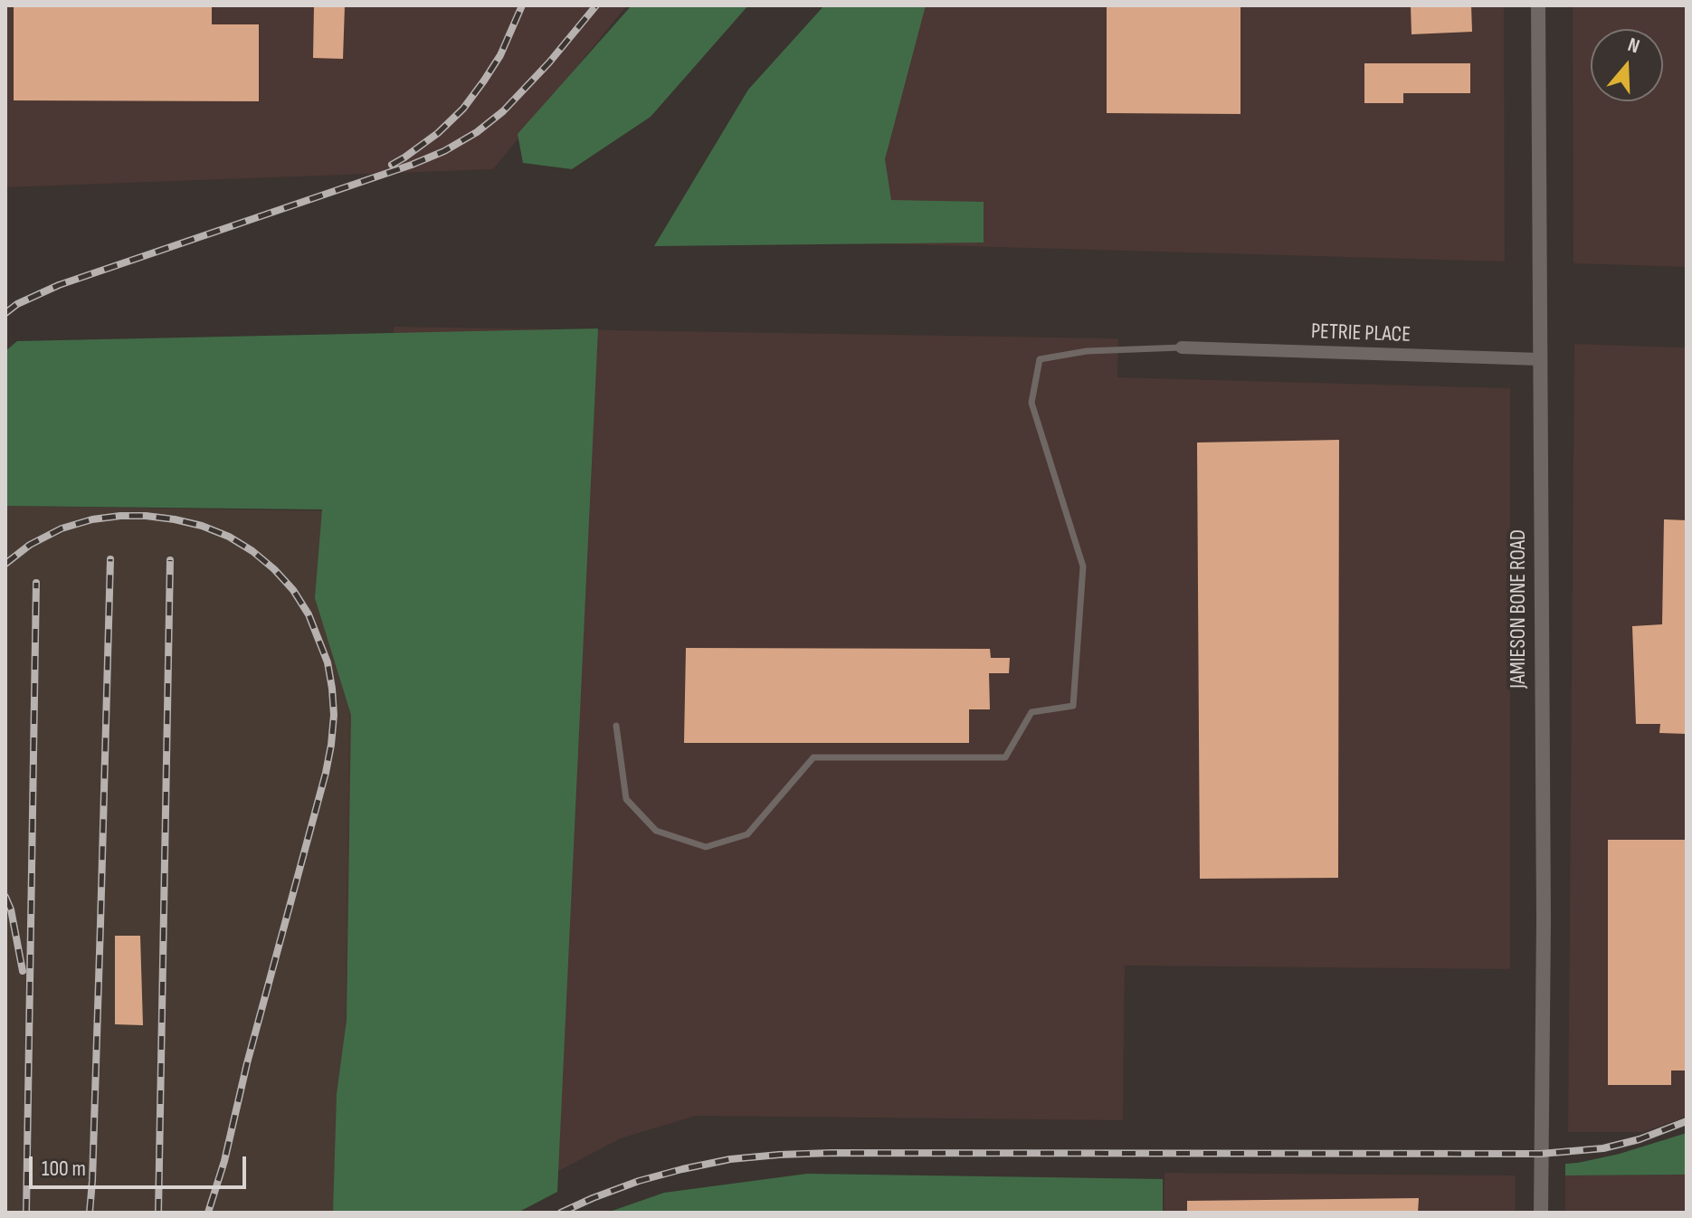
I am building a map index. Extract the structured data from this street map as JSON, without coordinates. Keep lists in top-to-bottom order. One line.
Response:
{"streets":{"street":["PETRIE PLACE","JAMIESON BONE ROAD"]},"crossings":[["PETRIE PLACE","JAMIESON BONE ROAD"]],"scale_bar":"100 m","north":"top"}
